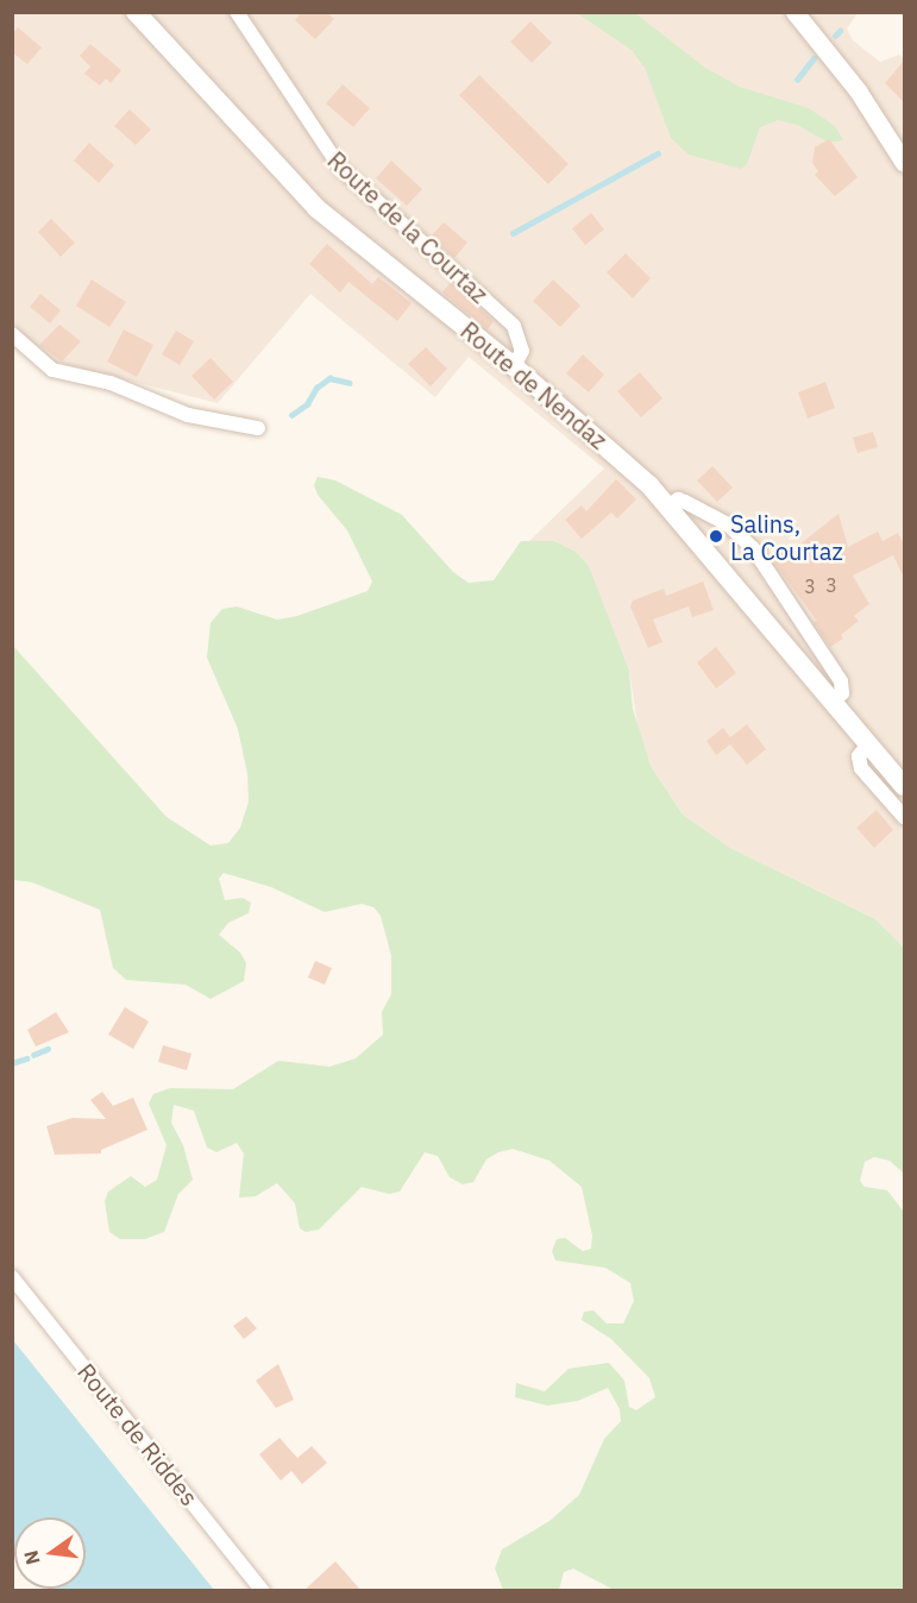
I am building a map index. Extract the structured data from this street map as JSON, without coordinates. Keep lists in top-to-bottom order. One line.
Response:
{"streets":{"main road":["Route de Nendaz"],"street":["Route de la Courtaz","Route de Riddes"]},"crossings":[["Route de la Courtaz","Route de Nendaz"]],"places":["Salins, La Courtaz"],"house_numbers":["3","3"],"north":"left"}
